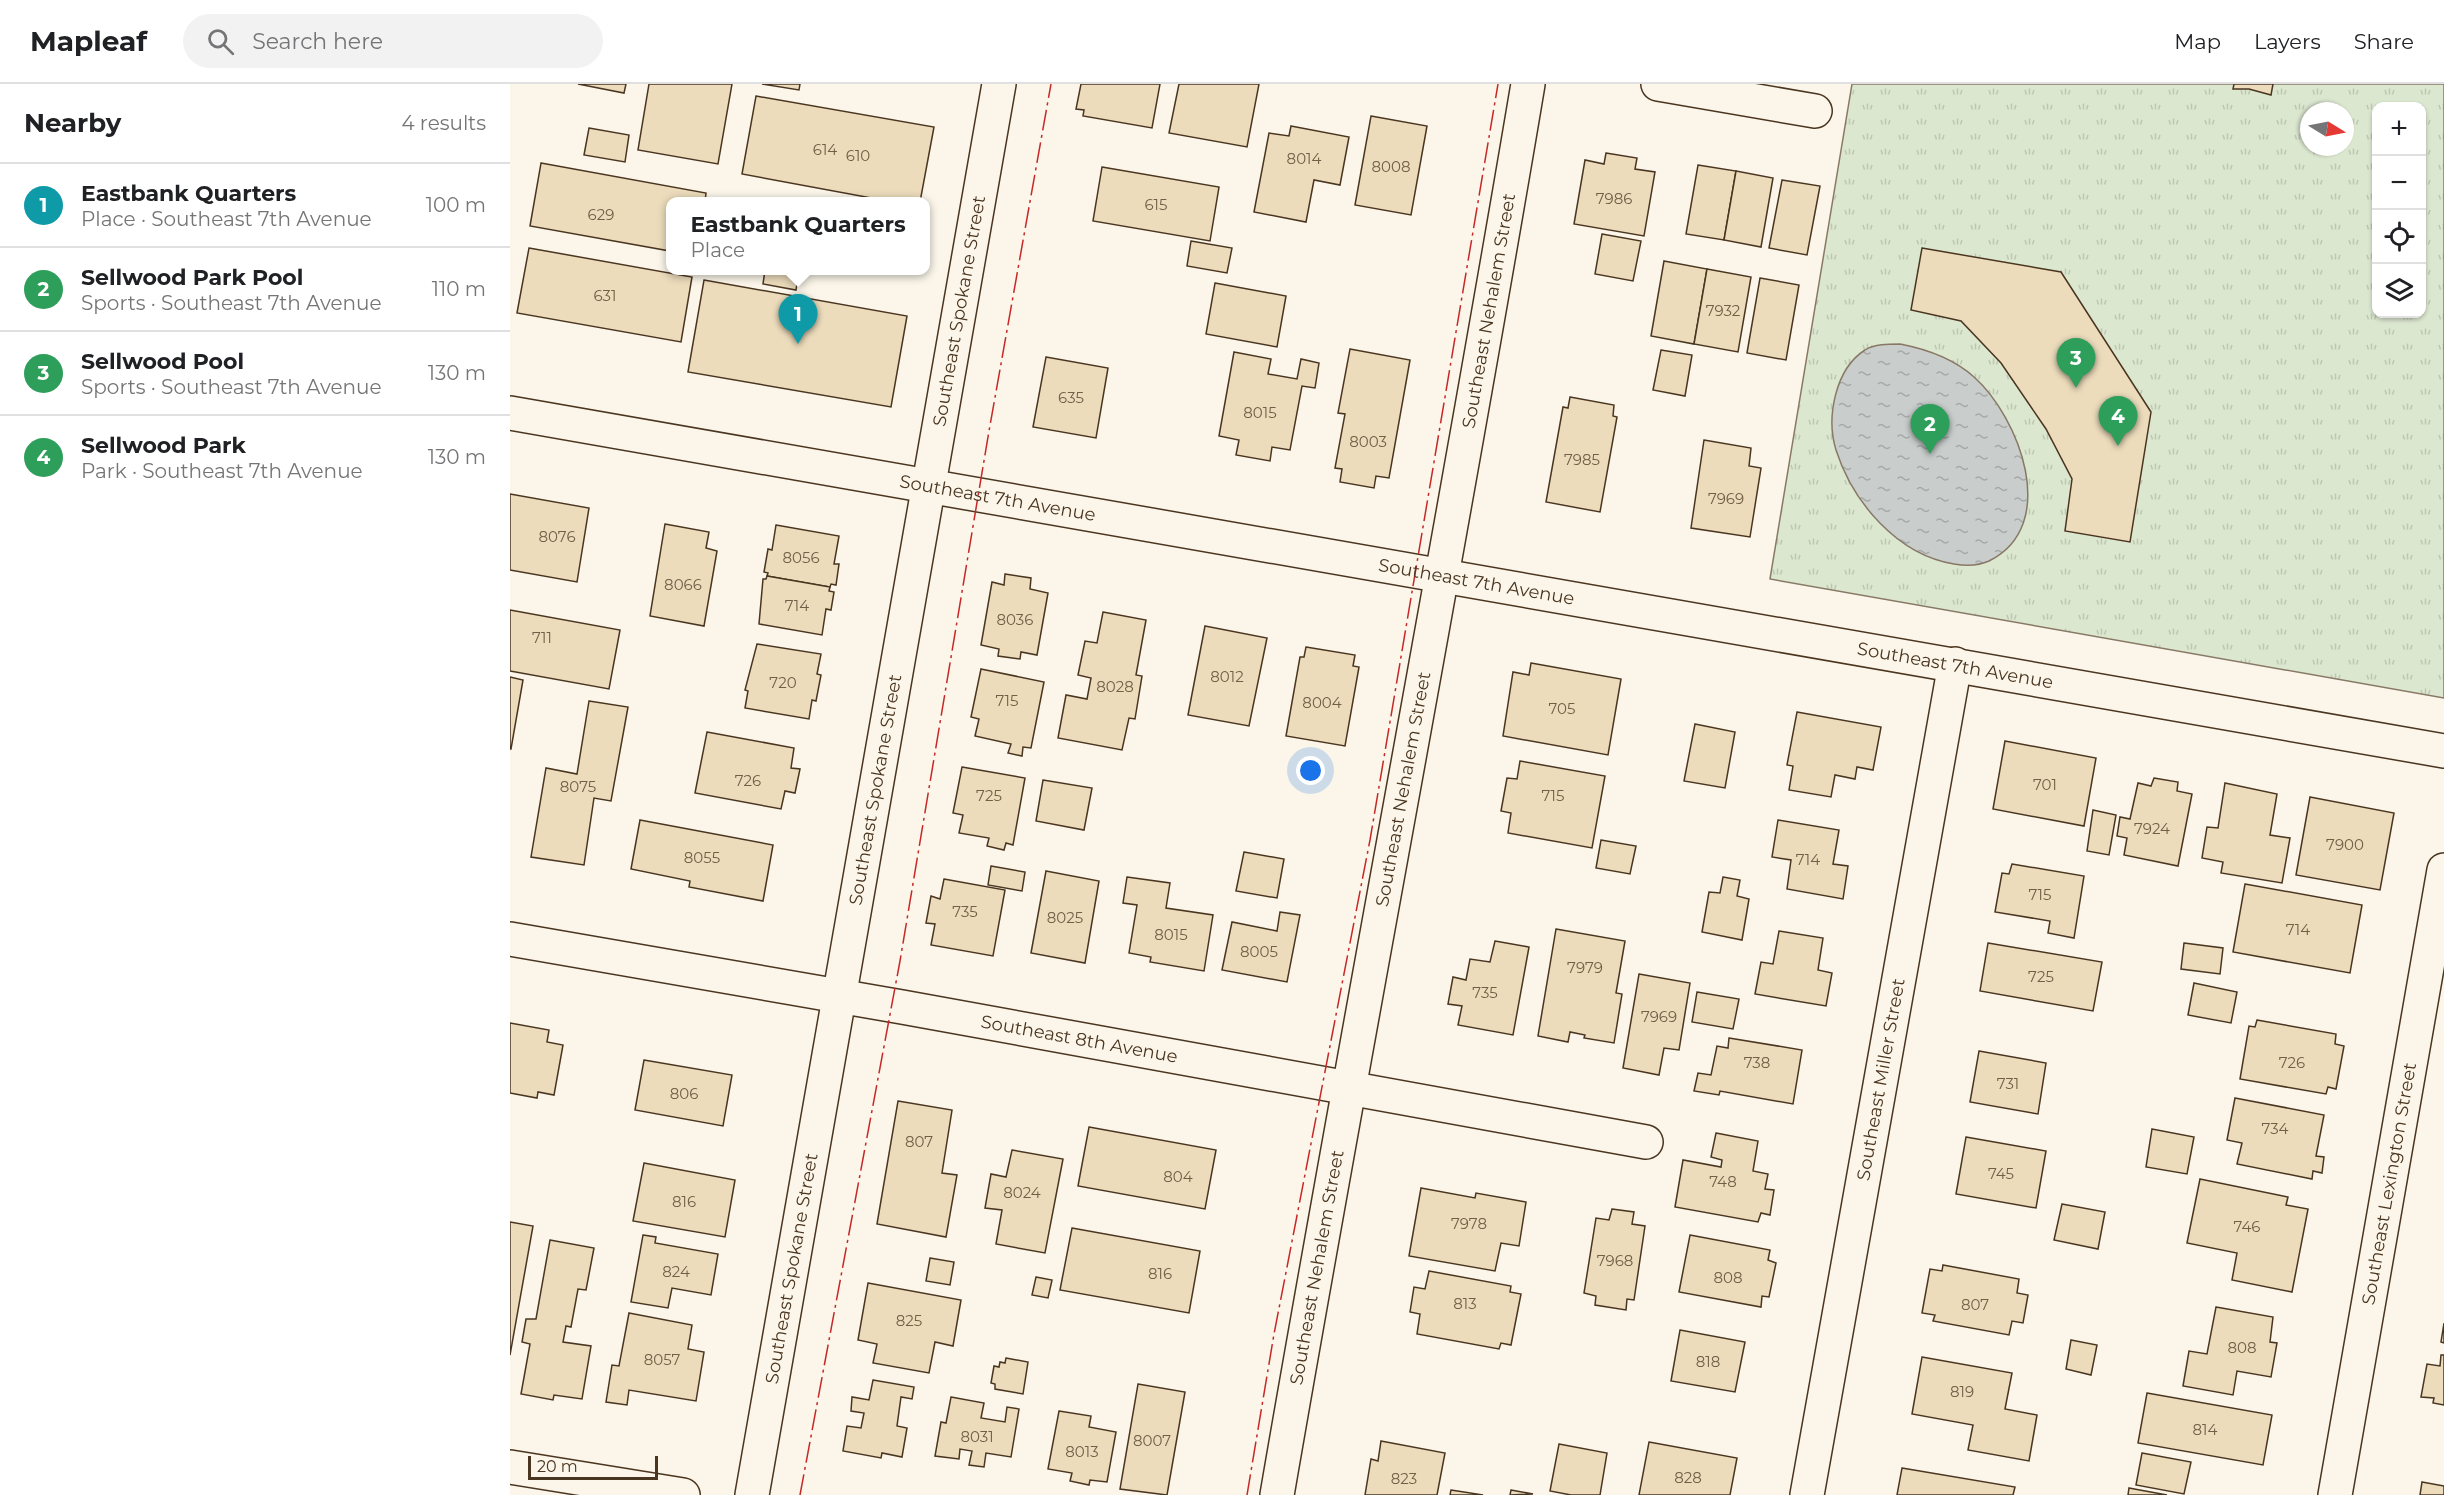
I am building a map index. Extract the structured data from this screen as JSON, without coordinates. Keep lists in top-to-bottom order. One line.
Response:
{"streets":{"street":["Southeast Spokane Street","Southeast Nehalem Street","Southeast 7th Avenue","Southeast 8th Avenue","Southeast Miller Street","Southeast Lexington Street"]},"crossings":[["Southeast Spokane Street","Southeast 7th Avenue"],["Southeast Spokane Street","Southeast 8th Avenue"],["Southeast Nehalem Street","Southeast 7th Avenue"],["Southeast Nehalem Street","Southeast 8th Avenue"],["Southeast 7th Avenue","Southeast Miller Street"]],"house_numbers":["614","610","8014","8008","7986","615","629","631","7932","635","8015","8003","7985","7969","8076","8056","8066","714","8036","711","8012","720","8028","715","8004","705","726","701","8075","725","715","7924","7900","8055","714","715","735","8025","714","8015","8005","7979","725","735","7969","738","726","731","806","734","807","745","804","748","8024","816","7978","746","7968","824","816","808","813","807","825","808","8057","818","819","814","8031","8007","8013","828","823"],"scale_bar":"20 m","north":"right","page":{"header":"Mapleaf","search":"Search here","nav":["Map","Layers","Share"],"heading":["Nearby","4 results"],"map_buttons":["+","−"],"list":[{"mark":"1","name":"Eastbank Quarters","note":"Place · Southeast 7th Avenue","value":"100 m"},{"mark":"2","name":"Sellwood Park Pool","note":"Sports · Southeast 7th Avenue","value":"110 m"},{"mark":"3","name":"Sellwood Pool","note":"Sports · Southeast 7th Avenue","value":"130 m"},{"mark":"4","name":"Sellwood Park","note":"Park · Southeast 7th Avenue","value":"130 m"}],"popup":["Eastbank Quarters","Place"],"pins":["1","3","4","2"],"scale":"20 m"}}
